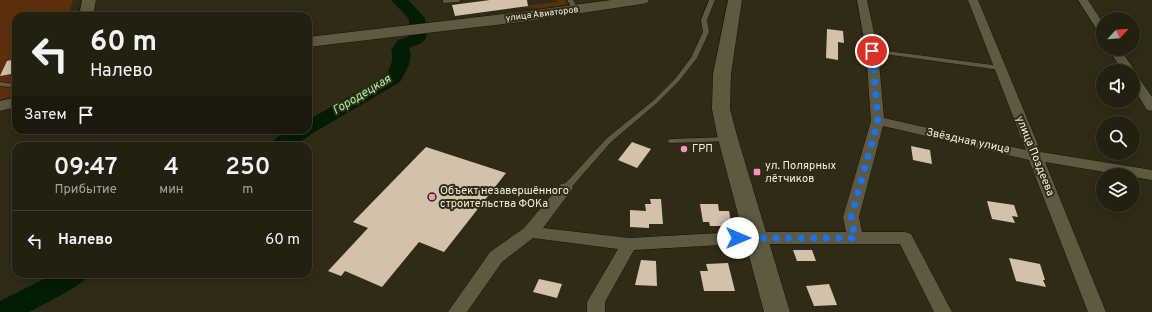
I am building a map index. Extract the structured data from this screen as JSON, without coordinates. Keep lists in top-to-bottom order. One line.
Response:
{"streets":{"street":["улица Авиаторов","Звёздная улица","улица Поздеева"]},"crossings":[["Звёздная улица","улица Поздеева"]],"water":["Городецкая"],"places":{"other":["ГРП","Объект незавершённого строительства ФОКа"],"transit":["ул. Полярных лётчиков"]},"north":"top right","page":{"turn":["60 m","Налево"],"then":"Затем","eta":["09:47","Прибытие","4","мин","250","m"],"list":[{"name":"Налево","value":"60 m"}]}}
